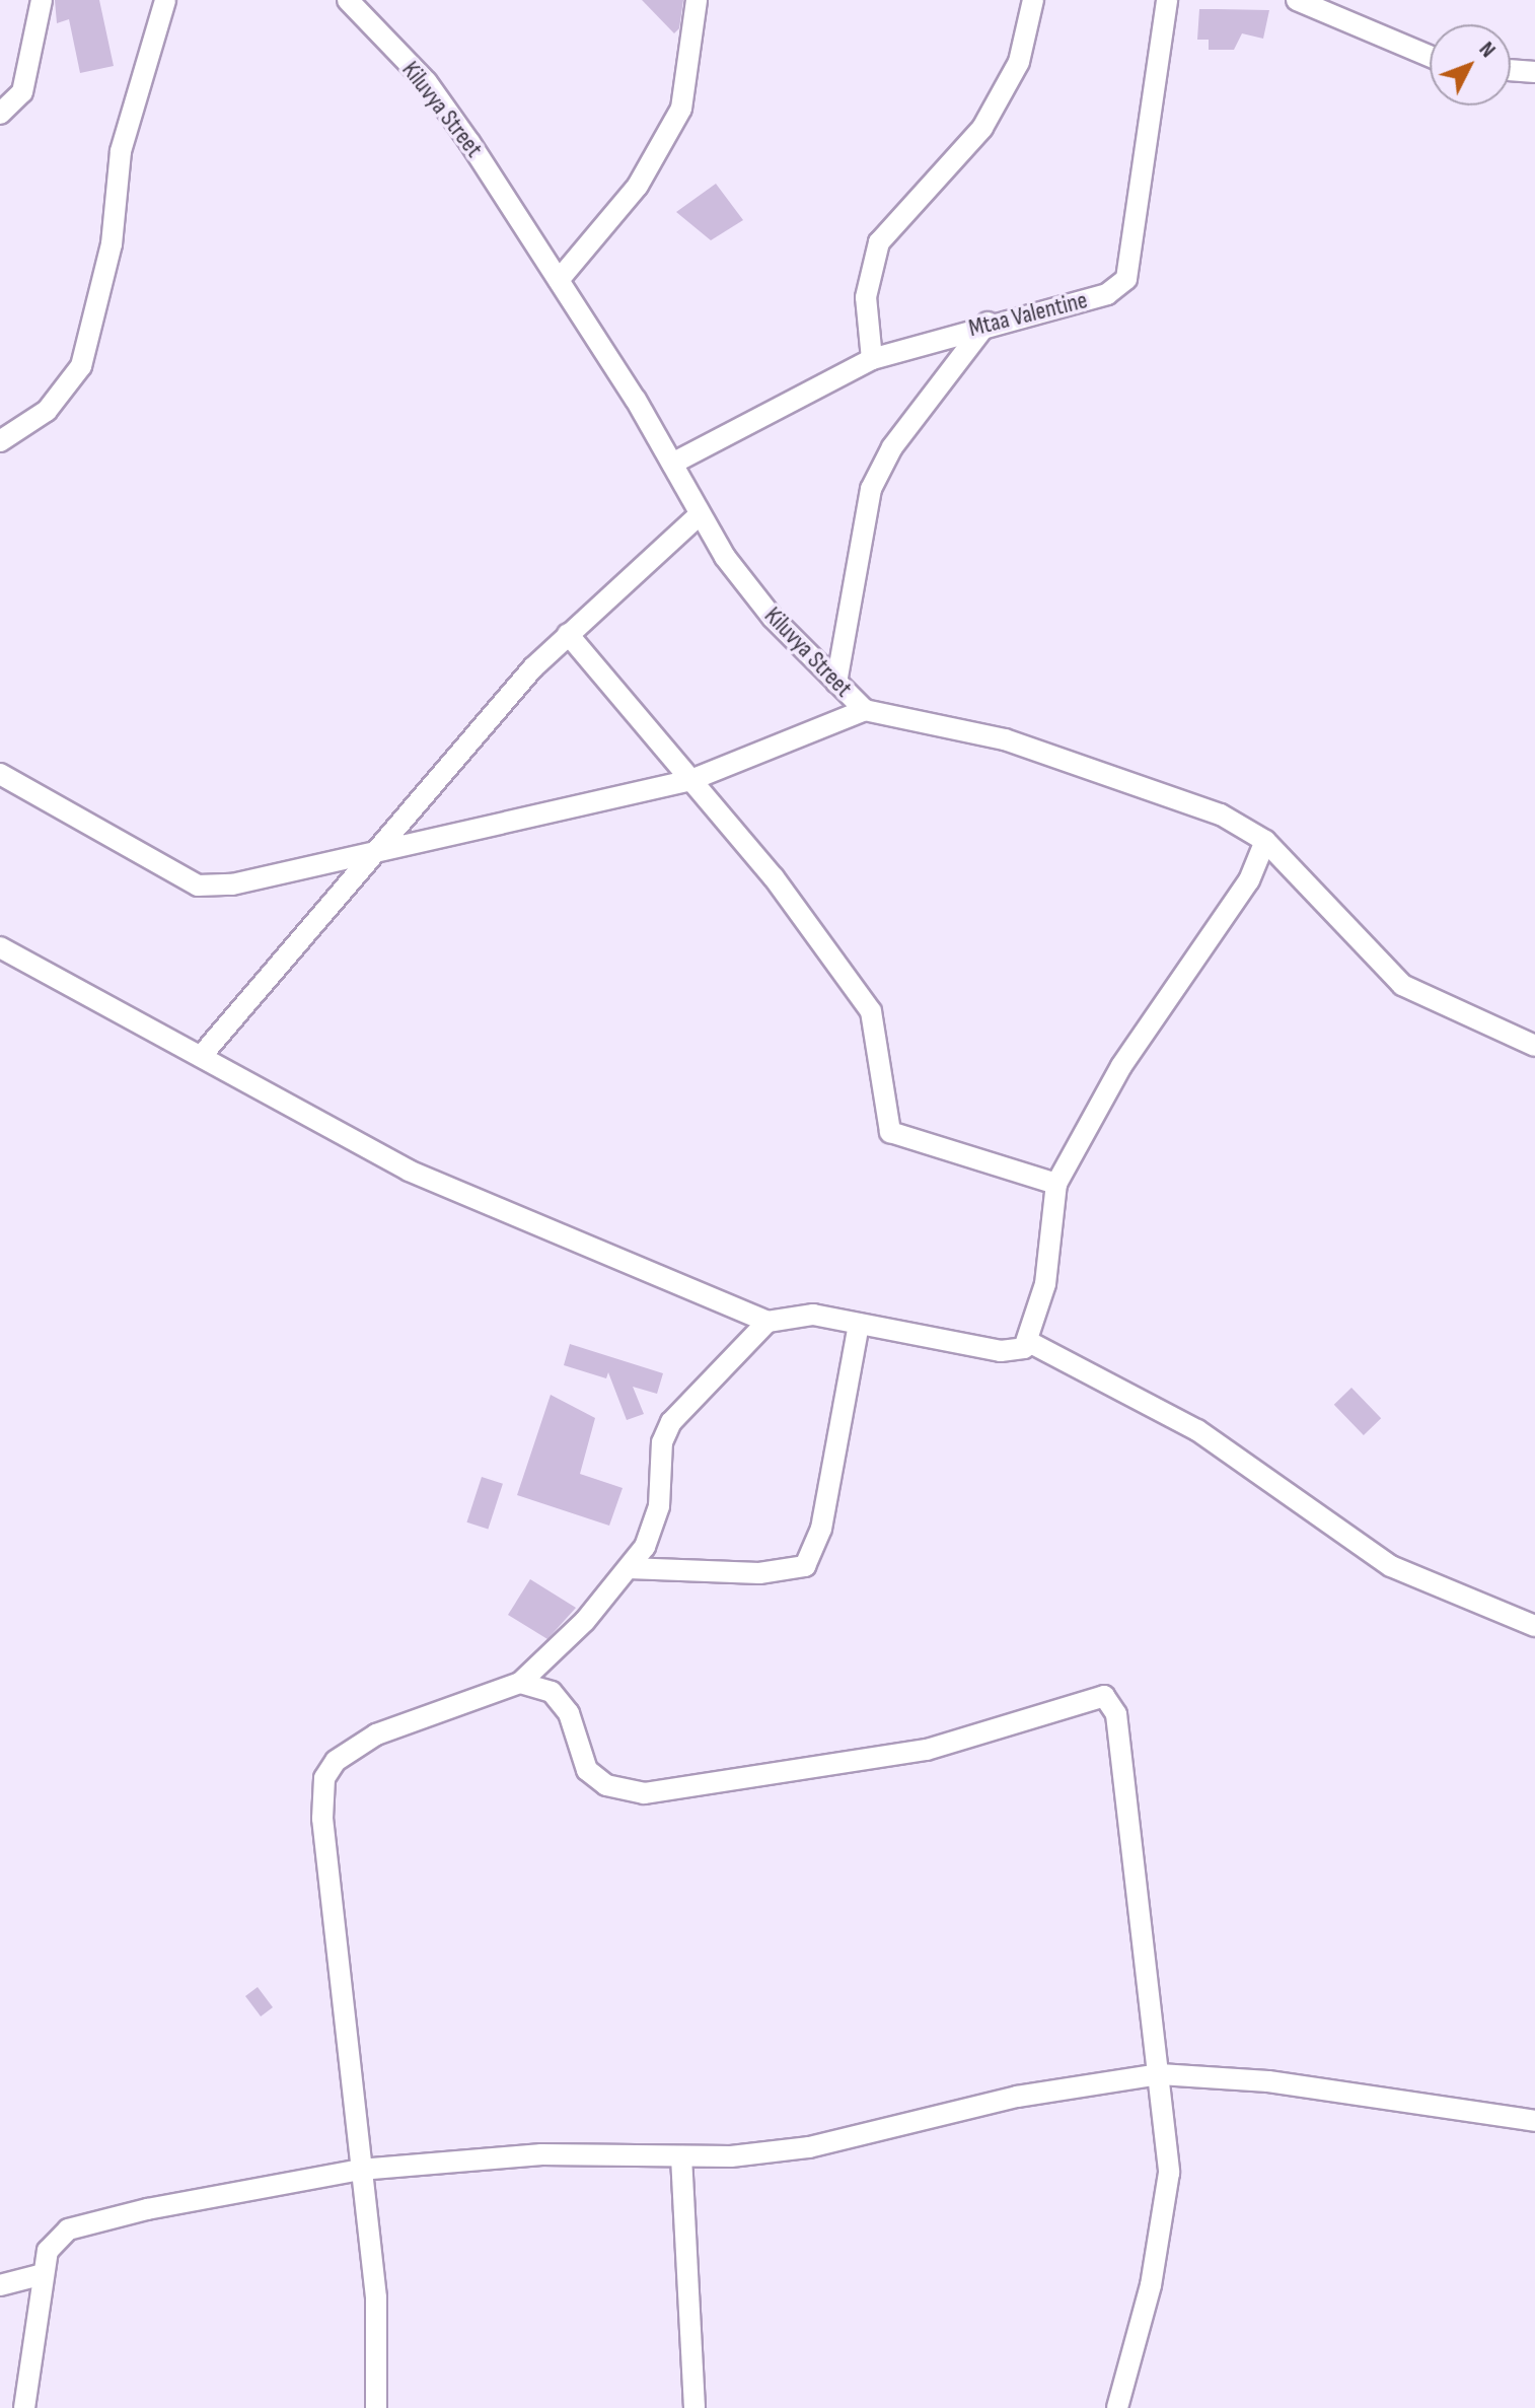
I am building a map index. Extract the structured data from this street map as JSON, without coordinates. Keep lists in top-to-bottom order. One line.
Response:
{"streets":{"street":["Kiluvya Street","Mtaa Valentine"]},"crossings":[["Kiluvya Street","Mtaa Valentine"]],"north":"top right"}
